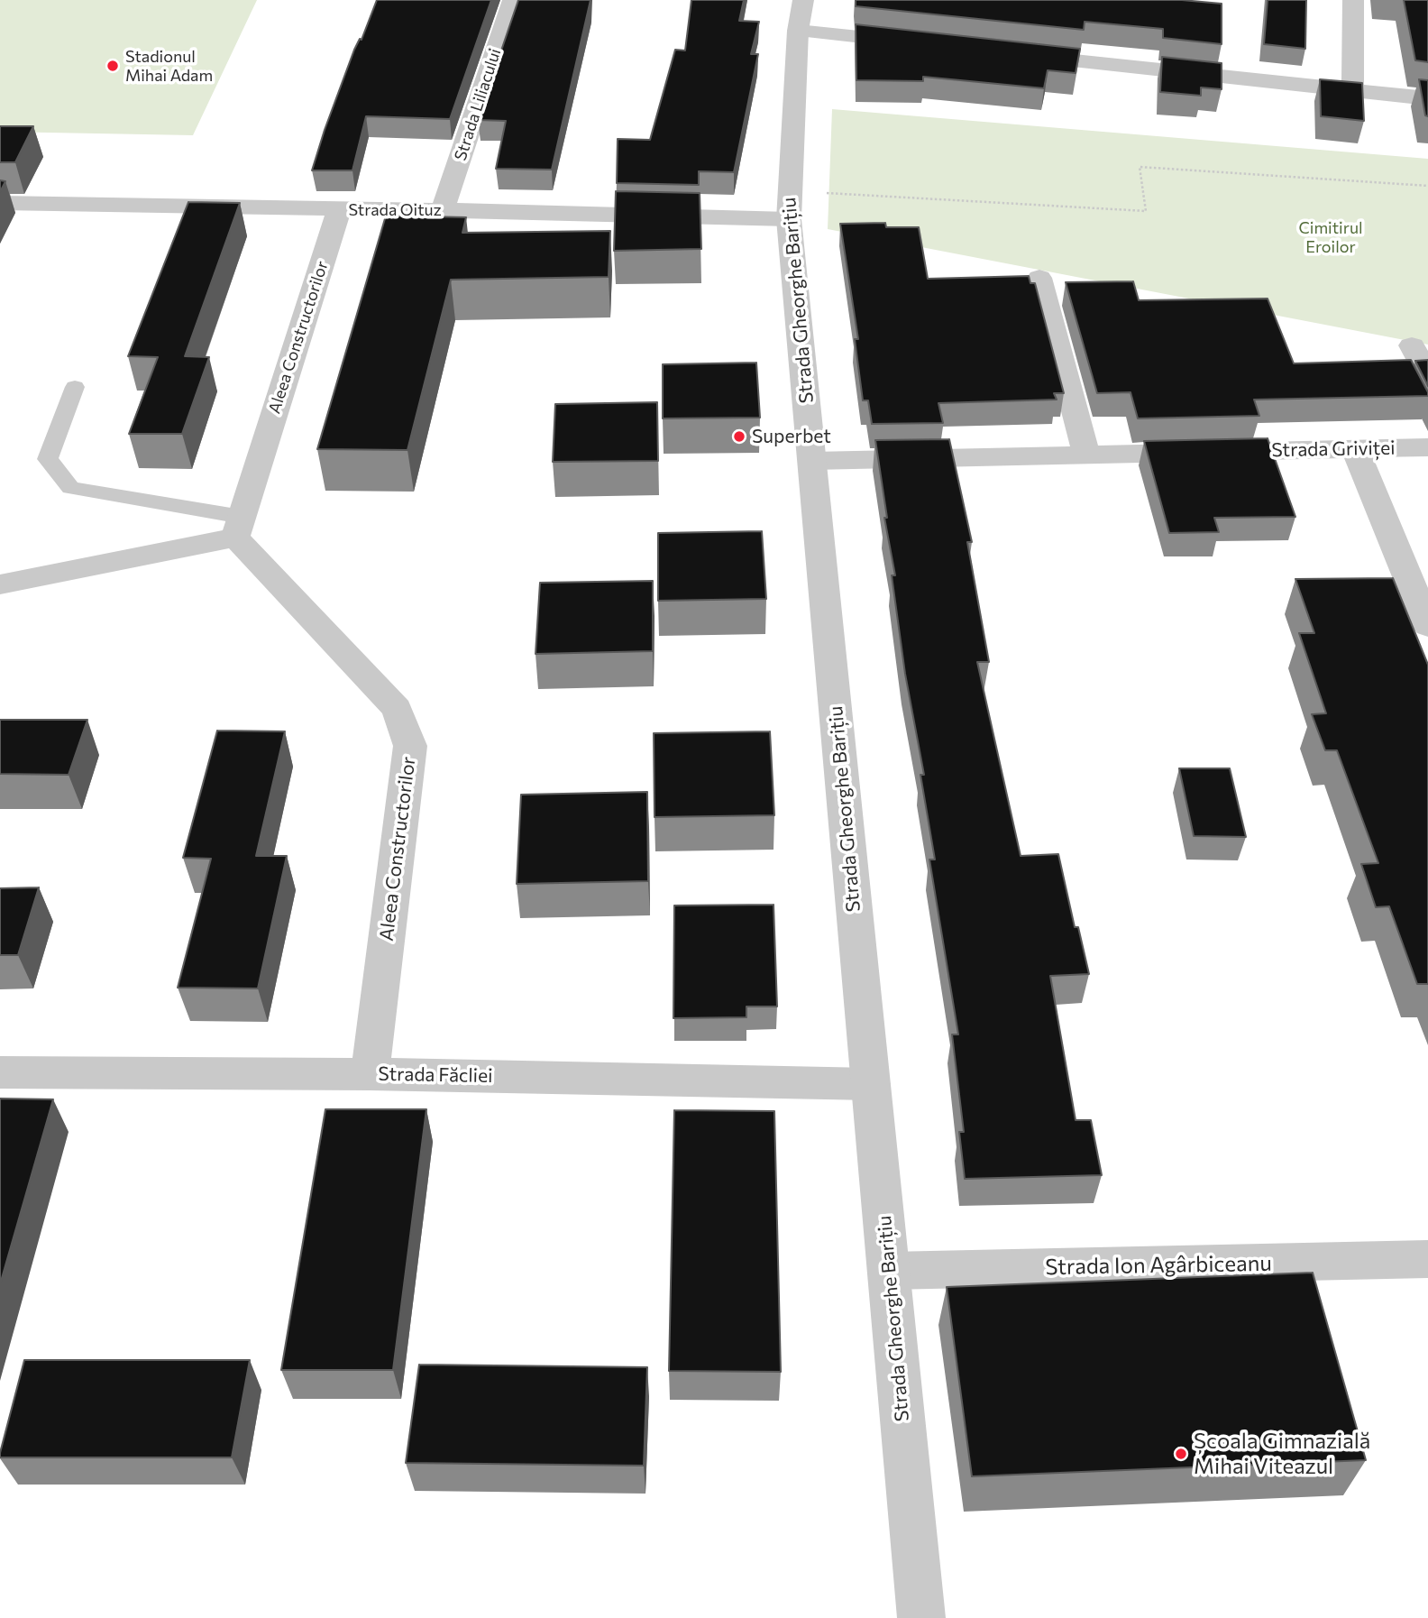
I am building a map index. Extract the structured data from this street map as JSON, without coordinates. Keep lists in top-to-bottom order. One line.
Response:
{"streets":{"street":["Strada Liliacului","Strada Oituz","Strada Gheorghe Barițiu","Aleea Constructorilor","Strada Griviței","Strada Făcliei","Strada Ion Agârbiceanu"]},"crossings":[["Strada Liliacului","Strada Oituz"],["Strada Oituz","Strada Gheorghe Barițiu"],["Strada Oituz","Aleea Constructorilor"],["Strada Gheorghe Barițiu","Strada Griviței"],["Strada Gheorghe Barițiu","Strada Făcliei"],["Strada Gheorghe Barițiu","Strada Ion Agârbiceanu"],["Aleea Constructorilor","Strada Făcliei"]],"parks":["Cimitirul Eroilor"],"places":["Stadionul Mihai Adam","Superbet","Școala Gimnazială Mihai Viteazul"]}
